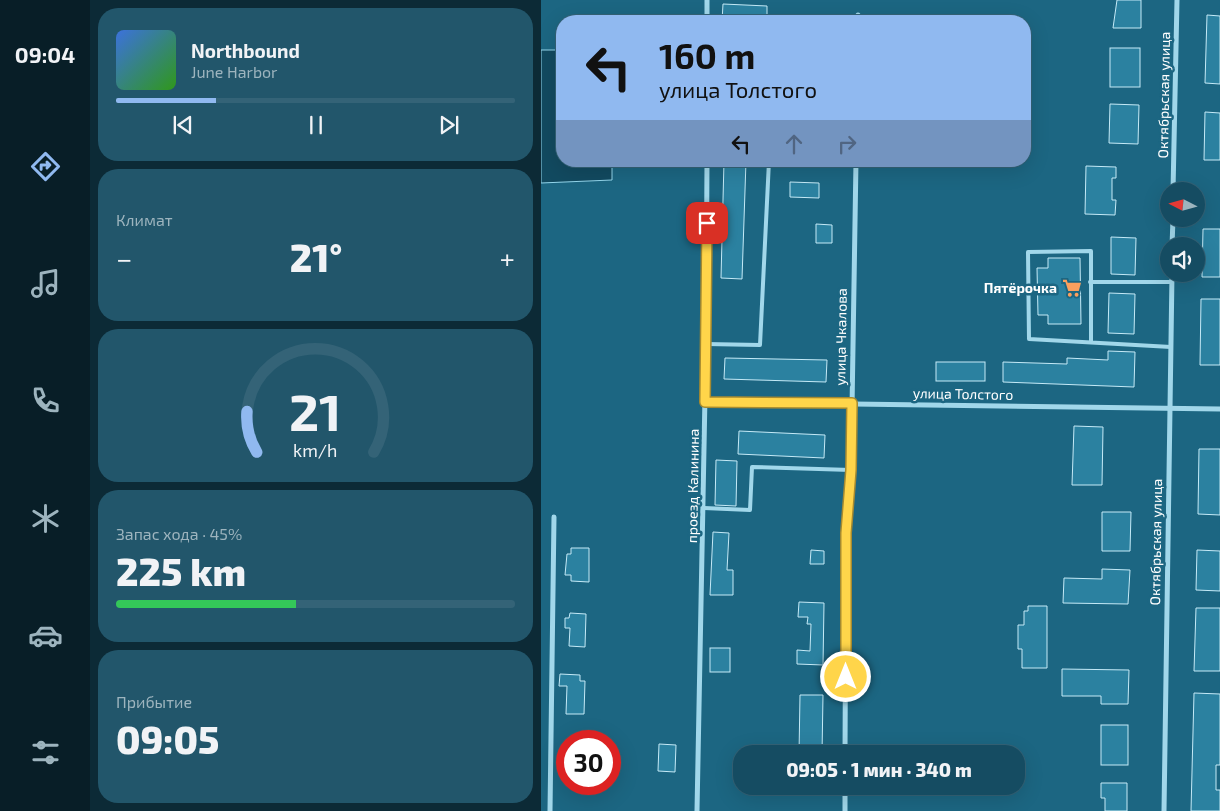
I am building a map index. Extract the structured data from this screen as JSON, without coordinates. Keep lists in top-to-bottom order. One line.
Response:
{"streets":{"street":["Октябрьская улица","улица Чкалова","улица Толстого","проезд Калинина"]},"crossings":[["Октябрьская улица","улица Толстого"],["улица Чкалова","улица Толстого"],["улица Толстого","проезд Калинина"]],"places":{"supermarket":["Пятёрочка"]},"north":"left","page":{"tabs":"09:04","turn":["160 m","улица Толстого"],"song":["Northbound","June Harbor"],"tile":["Климат",["Запас хода · 45%","225 km"],["Прибытие","09:05"]],"heat":["−","21°","+"],"limit":"30","trip":"09:05 · 1 мин · 340 m","gauge":["21","km/h"]}}
